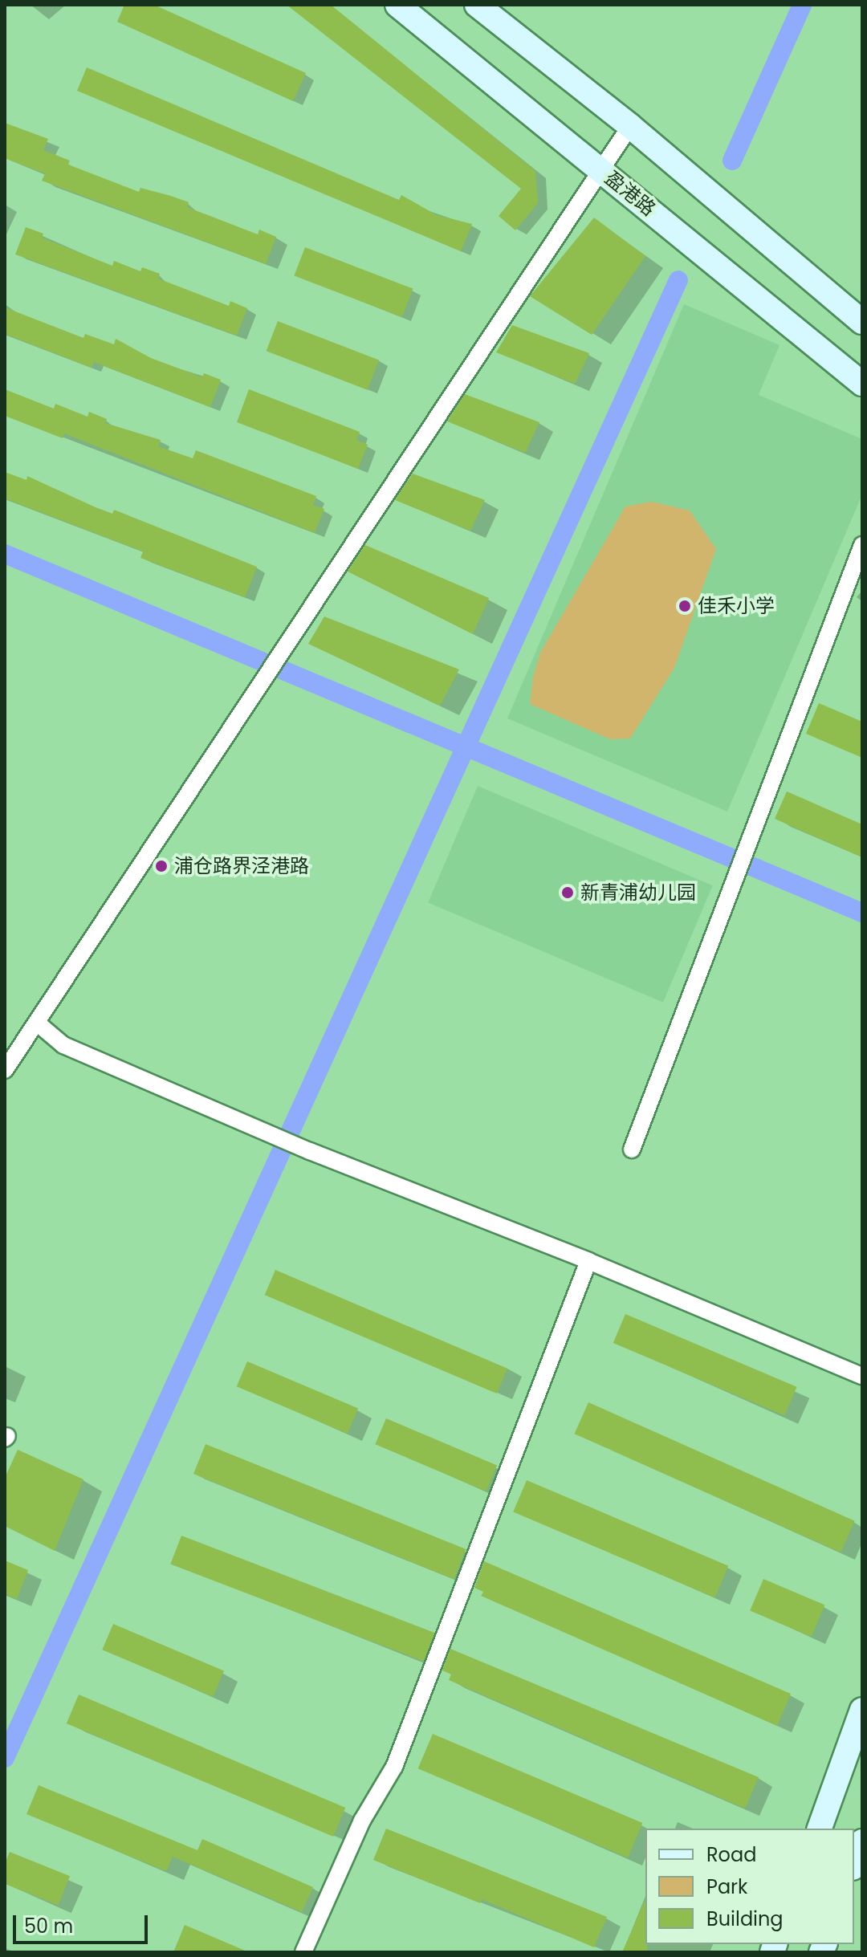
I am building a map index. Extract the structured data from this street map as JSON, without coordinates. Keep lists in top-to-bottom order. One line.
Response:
{"streets":{"main road":["盈港路"]},"places":["佳禾小学","浦仓路界泾港路","新青浦幼儿园"],"legend":["Road","Park","Building"],"scale_bar":"50 m"}
